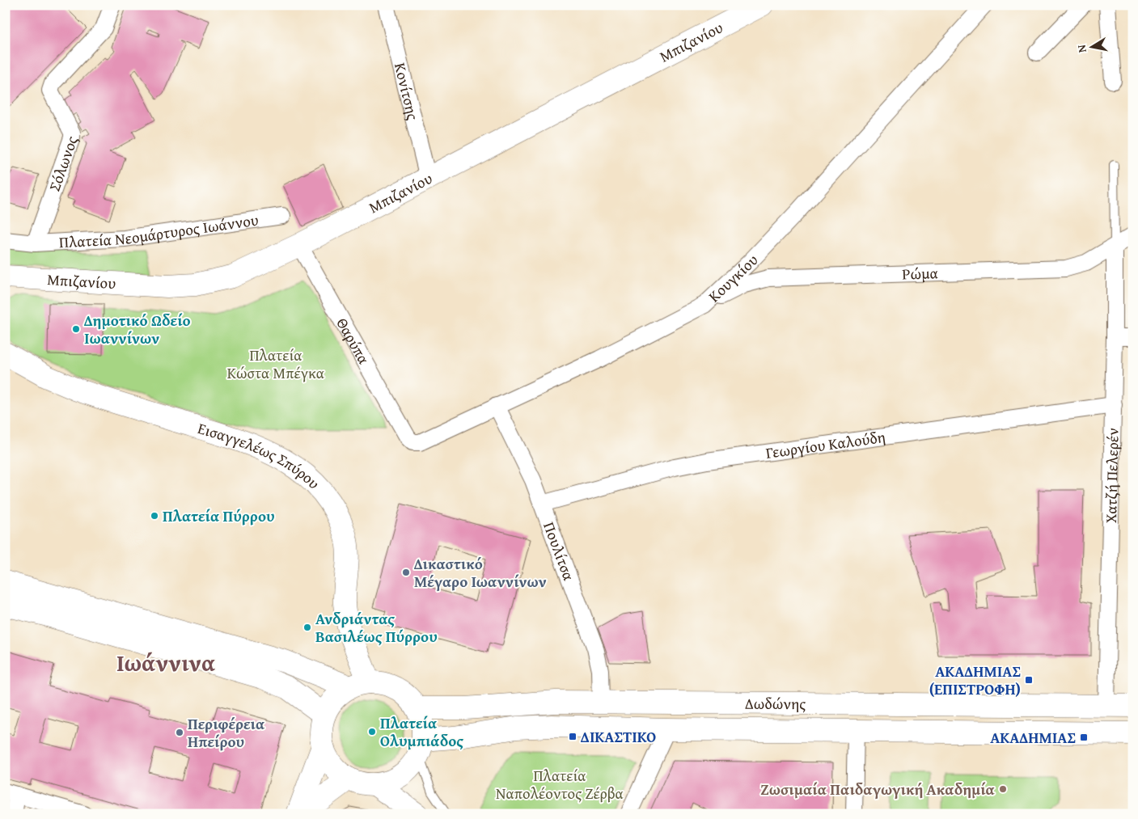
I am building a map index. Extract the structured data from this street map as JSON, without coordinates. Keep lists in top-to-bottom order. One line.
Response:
{"streets":{"main road":["Μπιζανίου","Εισαγγελέως Σπύρου","Δωδώνης"],"street":["Κονίτσης","Σόλωνος","Πλατεία Νεομάρτυρος Ιωάννου","Ρώμα","Κουγκίου","Θαρύπα","Γεωργίου Καλούδη","Χατζή Πελερέν","Πουλίτσα"]},"crossings":[["Μπιζανίου","Κονίτσης"],["Μπιζανίου","Θαρύπα"],["Σόλωνος","Πλατεία Νεομάρτυρος Ιωάννου"],["Ρώμα","Κουγκίου"],["Ρώμα","Χατζή Πελερέν"],["Κουγκίου","Θαρύπα"],["Κουγκίου","Πουλίτσα"],["Γεωργίου Καλούδη","Χατζή Πελερέν"],["Γεωργίου Καλούδη","Πουλίτσα"],["Εισαγγελέως Σπύρου","Δωδώνης"],["Χατζή Πελερέν","Δωδώνης"],["Πουλίτσα","Δωδώνης"]],"districts":["Ιωάννινα"],"parks":["Πλατεία Κώστα Μπέγκα","Πλατεία Ναπολέοντος Ζέρβα"],"places":{"other":["Δημοτικό Ωδείο Ιωαννίνων","Πλατεία Πύρρου","Δικαστικό Μέγαρο Ιωαννίνων","Ανδριάντας Βασιλέως Πύρρου","Πλατεία Ολυμπιάδος","Περιφέρεια Ηπείρου","Ζωσιμαία Παιδαγωγική Ακαδημία"],"transit":["ΑΚΑΔΗΜΙΑΣ (ΕΠΙΣΤΡΟΦΗ)","ΔΙΚΑΣΤΙΚΟ","ΑΚΑΔΗΜΙΑΣ"]},"north":"left"}
